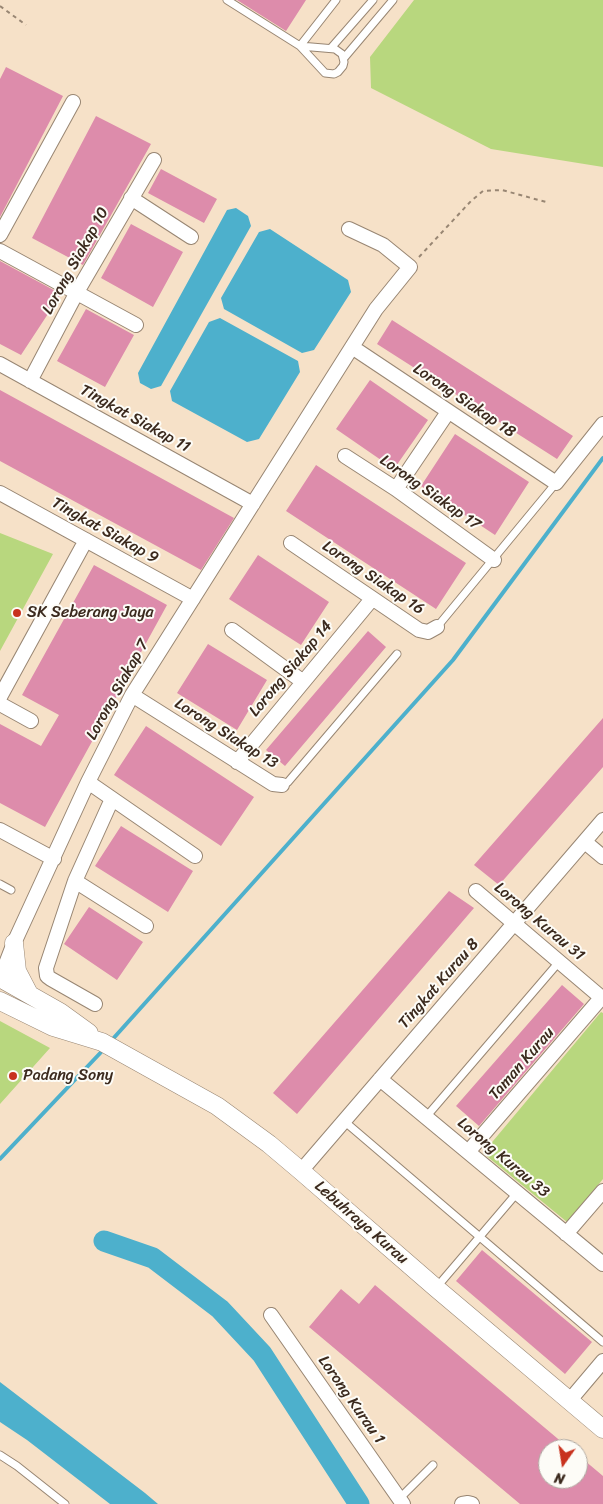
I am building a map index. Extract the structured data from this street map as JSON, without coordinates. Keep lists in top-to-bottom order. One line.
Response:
{"streets":{"street":["Lorong Siakap 10","Lorong Siakap 18","Tingkat Siakap 11","Lorong Siakap 17","Tingkat Siakap 9","Lorong Siakap 16","Lorong Siakap 14","Lorong Siakap 7","Lorong Siakap 13","Lorong Kurau 31","Tingkat Kurau 8","Taman Kurau","Lorong Kurau 33","Lebuhraya Kurau","Lorong Kurau 1"]},"crossings":[["Lorong Siakap 10","Tingkat Siakap 11"],["Lorong Siakap 18","Lorong Siakap 7"],["Tingkat Siakap 11","Lorong Siakap 7"],["Tingkat Siakap 9","Lorong Siakap 7"],["Lorong Siakap 16","Lorong Siakap 14"],["Lorong Siakap 14","Lorong Siakap 13"],["Lorong Siakap 7","Lorong Siakap 13"],["Lorong Siakap 7","Lebuhraya Kurau"],["Lorong Kurau 31","Tingkat Kurau 8"],["Lorong Kurau 31","Taman Kurau"],["Tingkat Kurau 8","Lorong Kurau 33"],["Tingkat Kurau 8","Lebuhraya Kurau"],["Taman Kurau","Lorong Kurau 33"]],"places":["SK Seberang Jaya","Padang Sony"],"north":"bottom"}
